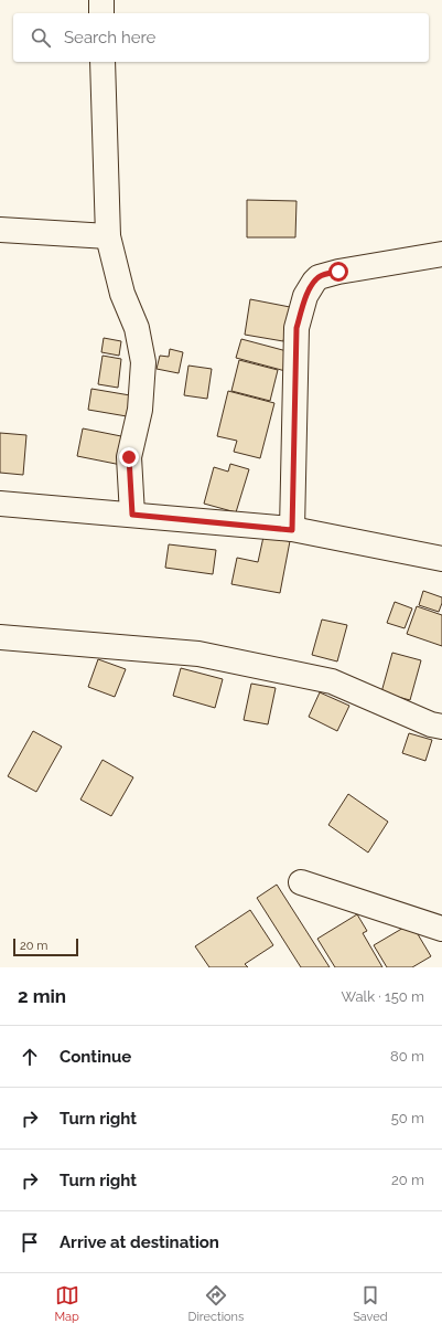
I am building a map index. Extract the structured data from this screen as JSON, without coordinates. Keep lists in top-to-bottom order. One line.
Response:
{"scale_bar":"20 m","page":{"search":"Search here","scale":"20 m","heading":["2 min","Walk · 150 m"],"list":[["Continue","80 m"],["Turn right","50 m"],["Turn right","20 m"],"Arrive at destination"],"nav":["Map","Directions","Saved"]}}
